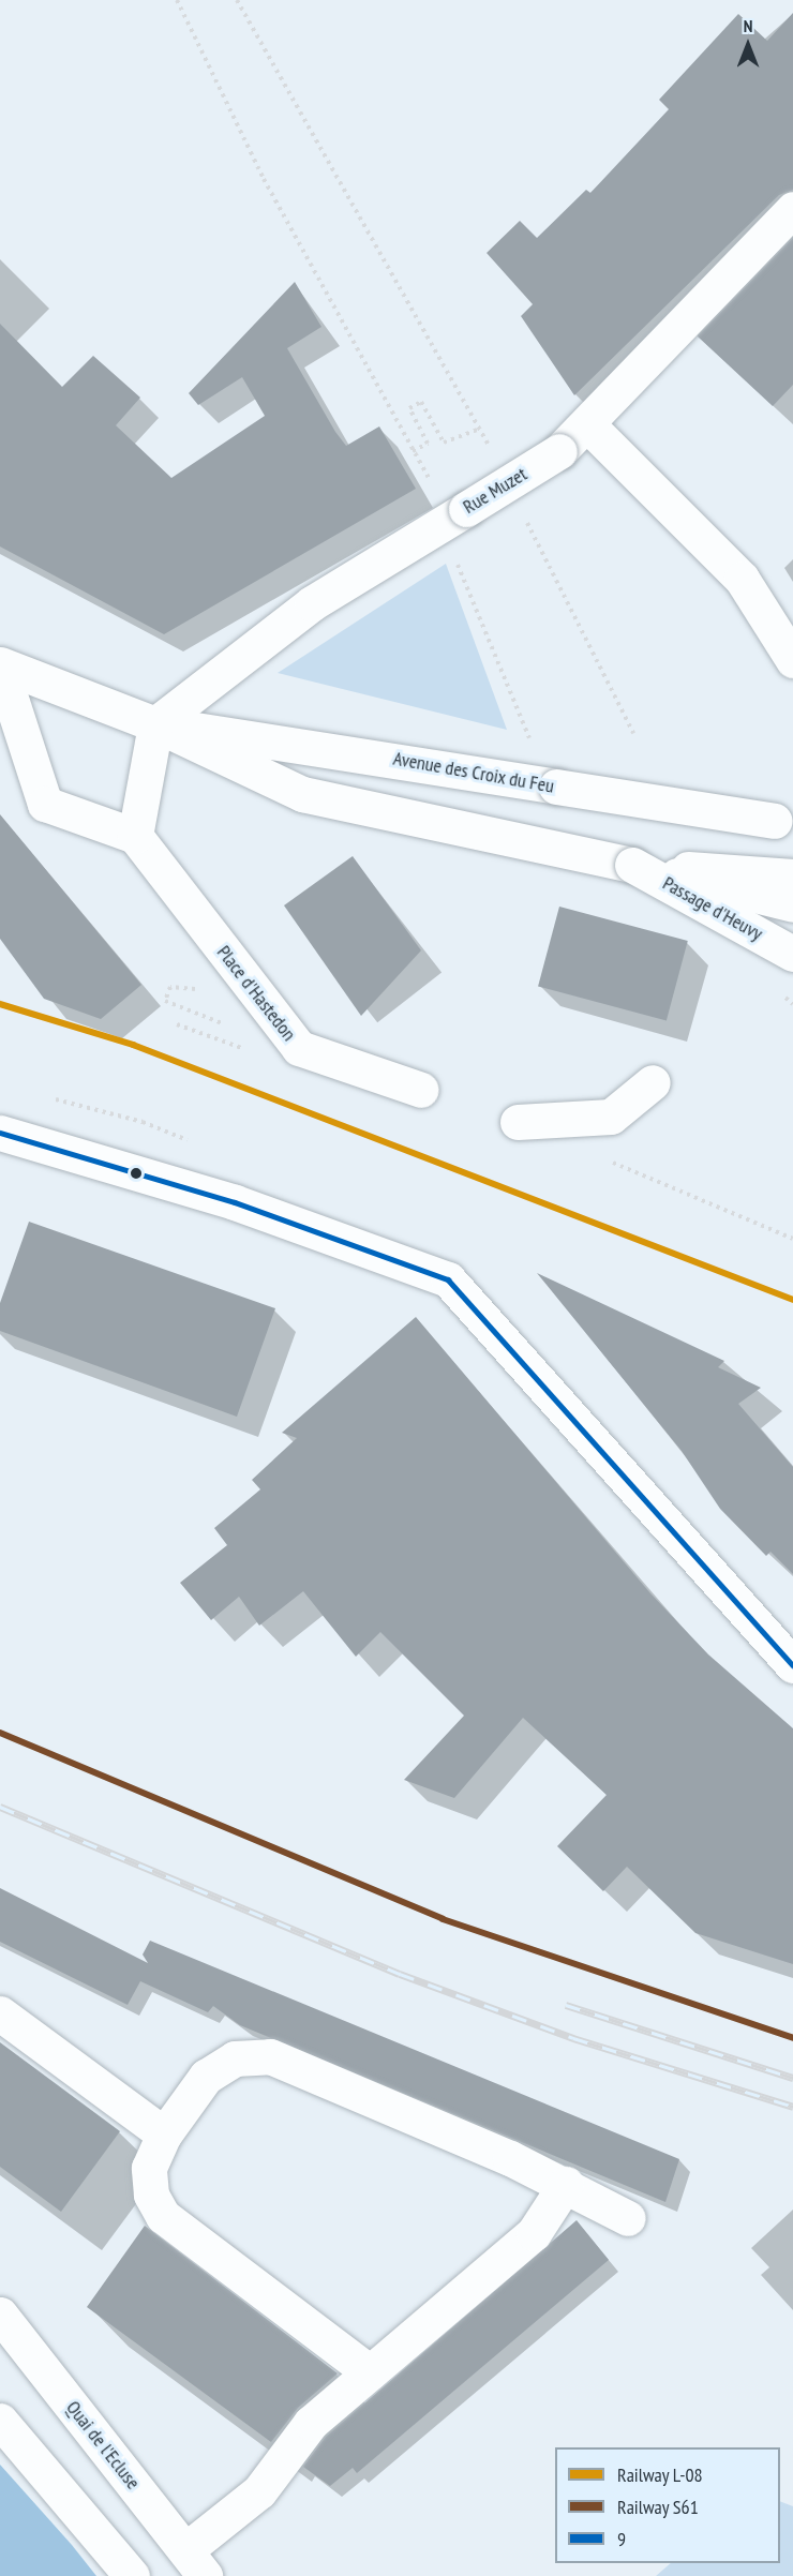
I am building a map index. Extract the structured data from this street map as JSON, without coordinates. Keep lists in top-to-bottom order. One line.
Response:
{"streets":{"street":["Rue Muzet","Avenue des Croix du Feu","Passage d'Heuvy","Place d'Hastedon","Quai de l'Ecluse"]},"crossings":[["Rue Muzet","Avenue des Croix du Feu"]],"lines":["rail line L-08","transit line 9","rail line S61"],"legend":["Railway L-08","Railway S61","9"],"north":"top"}
